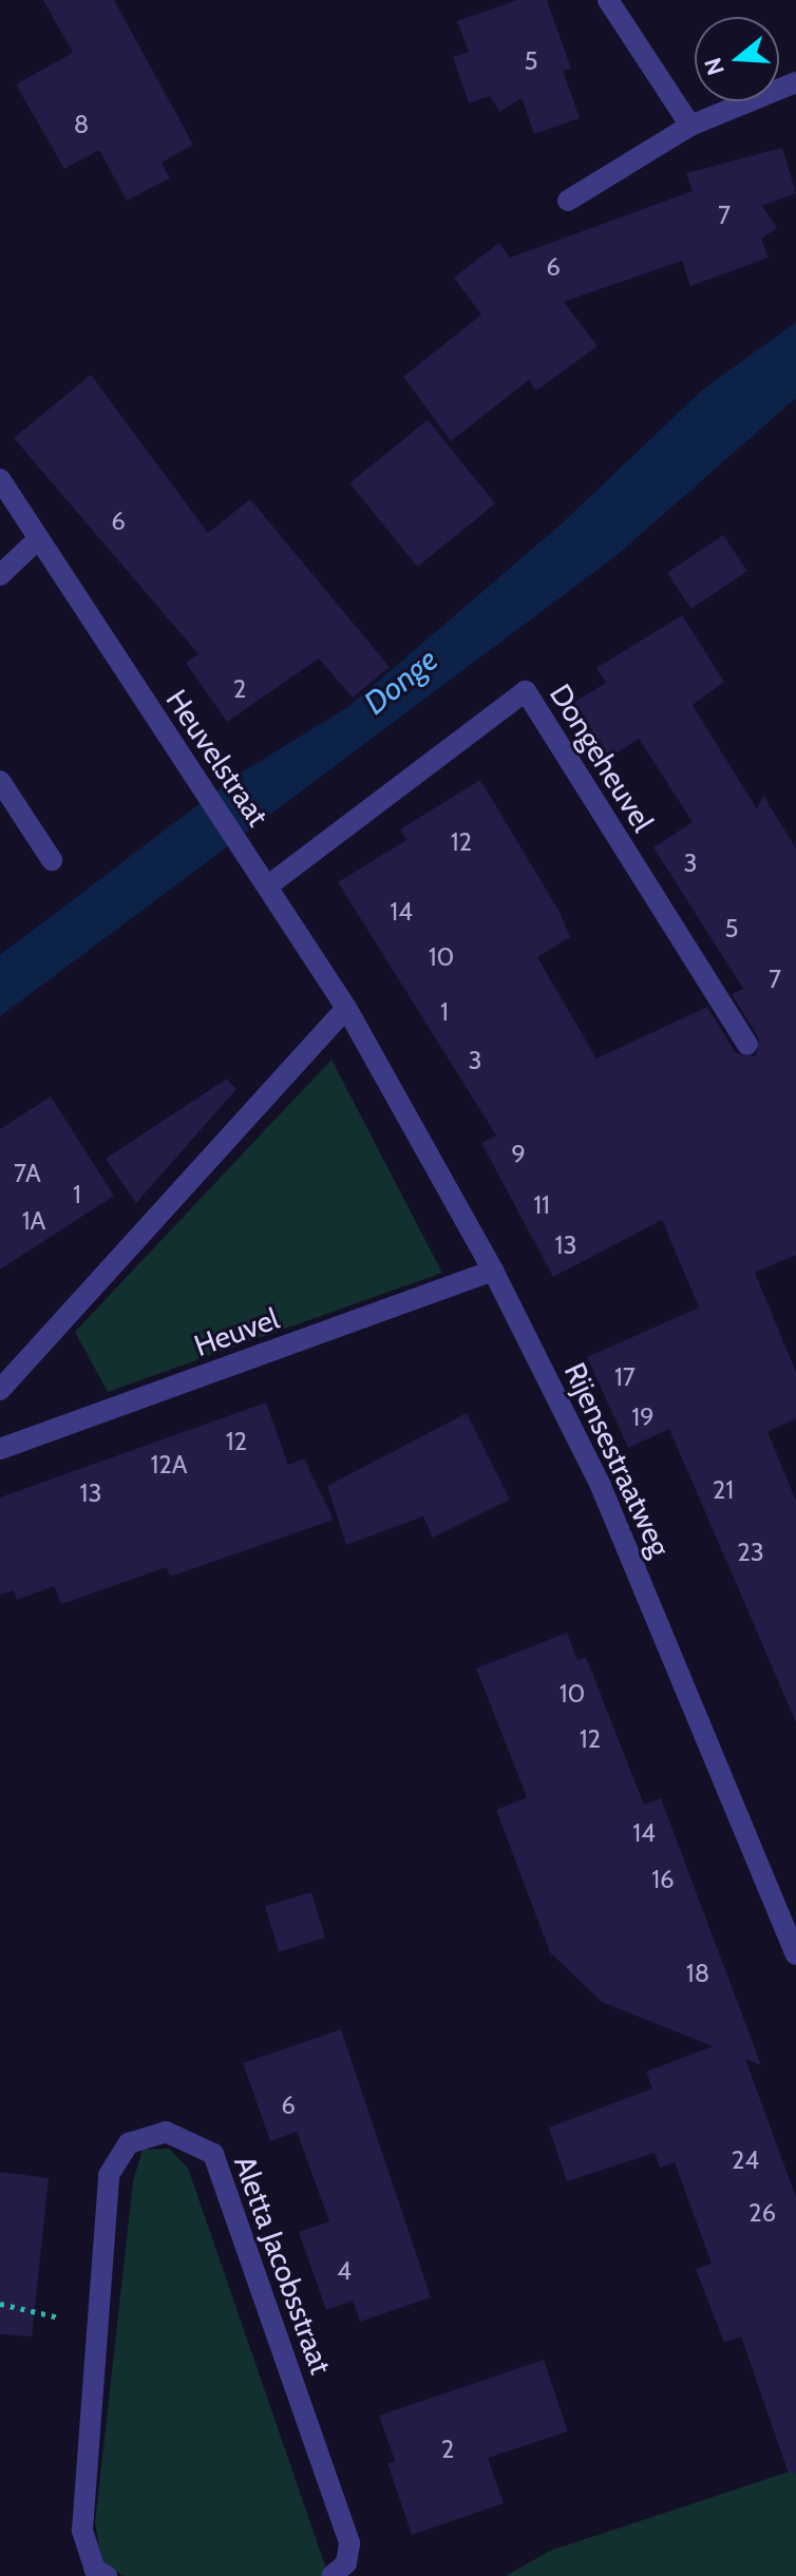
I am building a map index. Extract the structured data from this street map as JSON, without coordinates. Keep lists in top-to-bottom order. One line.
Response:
{"streets":{"street":["Heuvelstraat","Dongeheuvel","Heuvel","Rijensestraatweg","Aletta Jacobsstraat"]},"crossings":[["Heuvelstraat","Dongeheuvel"],["Heuvelstraat","Rijensestraatweg"],["Heuvel","Rijensestraatweg"]],"water":["Donge"],"house_numbers":["5","8","7","6","6","2","12","3","14","5","10","7","1","3","9","7A","1","11","1A","13","17","19","12","12A","21","13","23","10","12","14","16","18","6","24","26","4","2"],"north":"left"}
